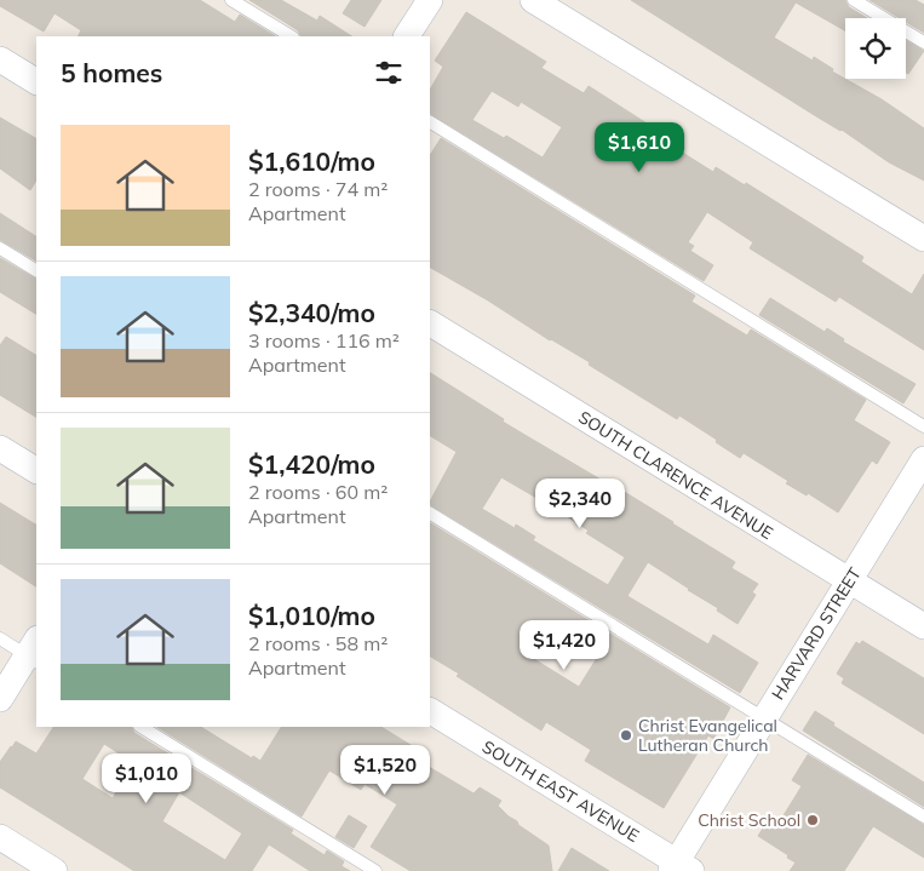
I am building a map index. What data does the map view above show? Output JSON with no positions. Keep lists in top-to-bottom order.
{
  "streets": {
    "street": ["SOUTH CLARENCE AVENUE", "HARVARD STREET", "SOUTH EAST AVENUE"]
  },
  "crossings": [
    ["SOUTH CLARENCE AVENUE", "HARVARD STREET"],
    ["HARVARD STREET", "SOUTH EAST AVENUE"]
  ],
  "places": ["Christ Evangelical Lutheran Church", "Christ School"],
  "page": {
    "heading": "5 homes",
    "list": [
      {
        "name": "$1,610/mo",
        "note": "2 rooms · 74 m² · Apartment"
      },
      {
        "name": "$2,340/mo",
        "note": "3 rooms · 116 m² · Apartment"
      },
      {
        "name": "$1,420/mo",
        "note": "2 rooms · 60 m² · Apartment"
      },
      {
        "name": "$1,010/mo",
        "note": "2 rooms · 58 m² · Apartment"
      }
    ],
    "price": [
      "$1,610",
      "$2,340",
      "$1,420",
      "$1,520",
      "$1,010"
    ]
  }
}
